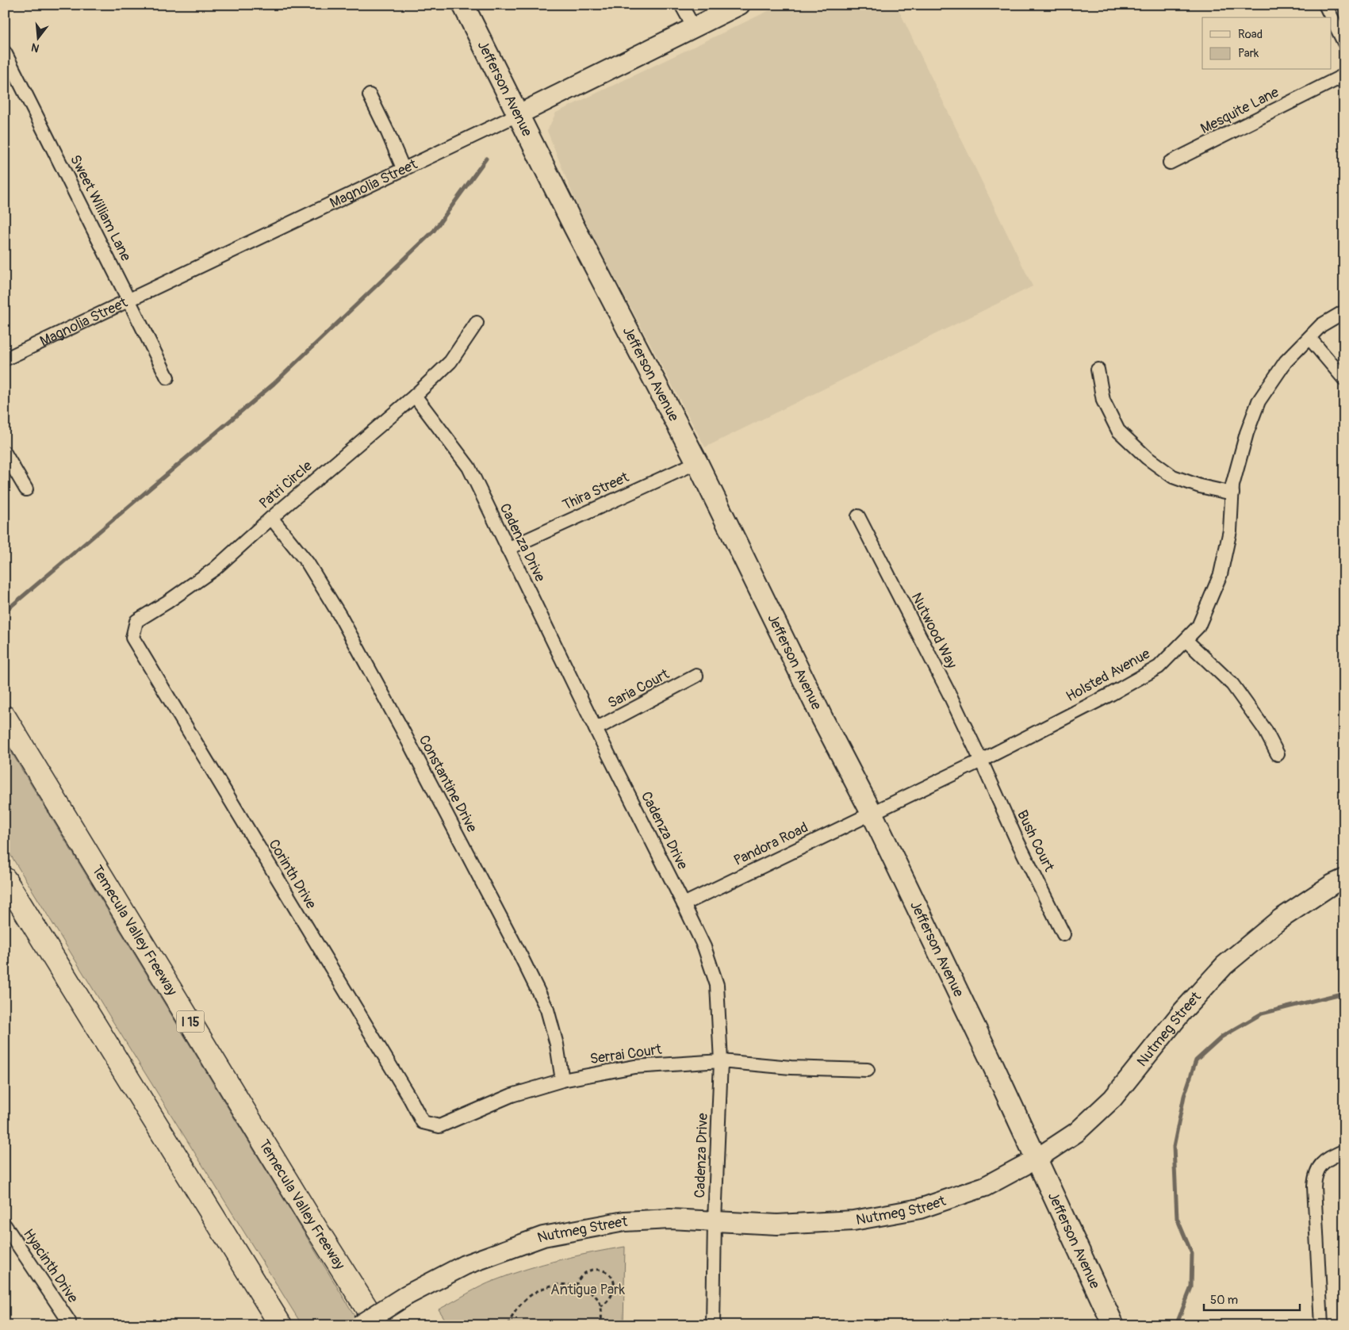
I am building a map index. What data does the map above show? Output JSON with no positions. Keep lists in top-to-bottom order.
{
  "streets": {
    "highway": ["Temecula Valley Freeway", "I 15"],
    "main road": ["Jefferson Avenue", "Magnolia Street", "Nutmeg Street"],
    "street": [
      "Mesquite Lane",
      "Sweet William Lane",
      "Patri Circle",
      "Thira Street",
      "Cadenza Drive",
      "Nutwood Way",
      "Holsted Avenue",
      "Saria Court",
      "Constantine Drive",
      "Bush Court",
      "Pandora Road",
      "Corinth Drive",
      "Serrai Court",
      "Hyacinth Drive"
    ]
  },
  "crossings": [
    ["Jefferson Avenue", "Magnolia Street"],
    ["Jefferson Avenue", "Thira Street"],
    ["Jefferson Avenue", "Holsted Avenue"],
    ["Jefferson Avenue", "Pandora Road"],
    ["Jefferson Avenue", "Nutmeg Street"],
    ["Magnolia Street", "Sweet William Lane"],
    ["Patri Circle", "Cadenza Drive"],
    ["Patri Circle", "Constantine Drive"],
    ["Patri Circle", "Corinth Drive"],
    ["Thira Street", "Cadenza Drive"],
    ["Cadenza Drive", "Saria Court"],
    ["Cadenza Drive", "Pandora Road"],
    ["Cadenza Drive", "Nutmeg Street"],
    ["Cadenza Drive", "Serrai Court"],
    ["Nutwood Way", "Holsted Avenue"],
    ["Nutwood Way", "Bush Court"],
    ["Holsted Avenue", "Bush Court"],
    ["Holsted Avenue", "Pandora Road"],
    ["Constantine Drive", "Serrai Court"],
    ["Corinth Drive", "Serrai Court"]
  ],
  "parks": ["Antigua Park"],
  "legend": ["Road", "Park"],
  "scale_bar": "50 m",
  "north": "bottom"
}
